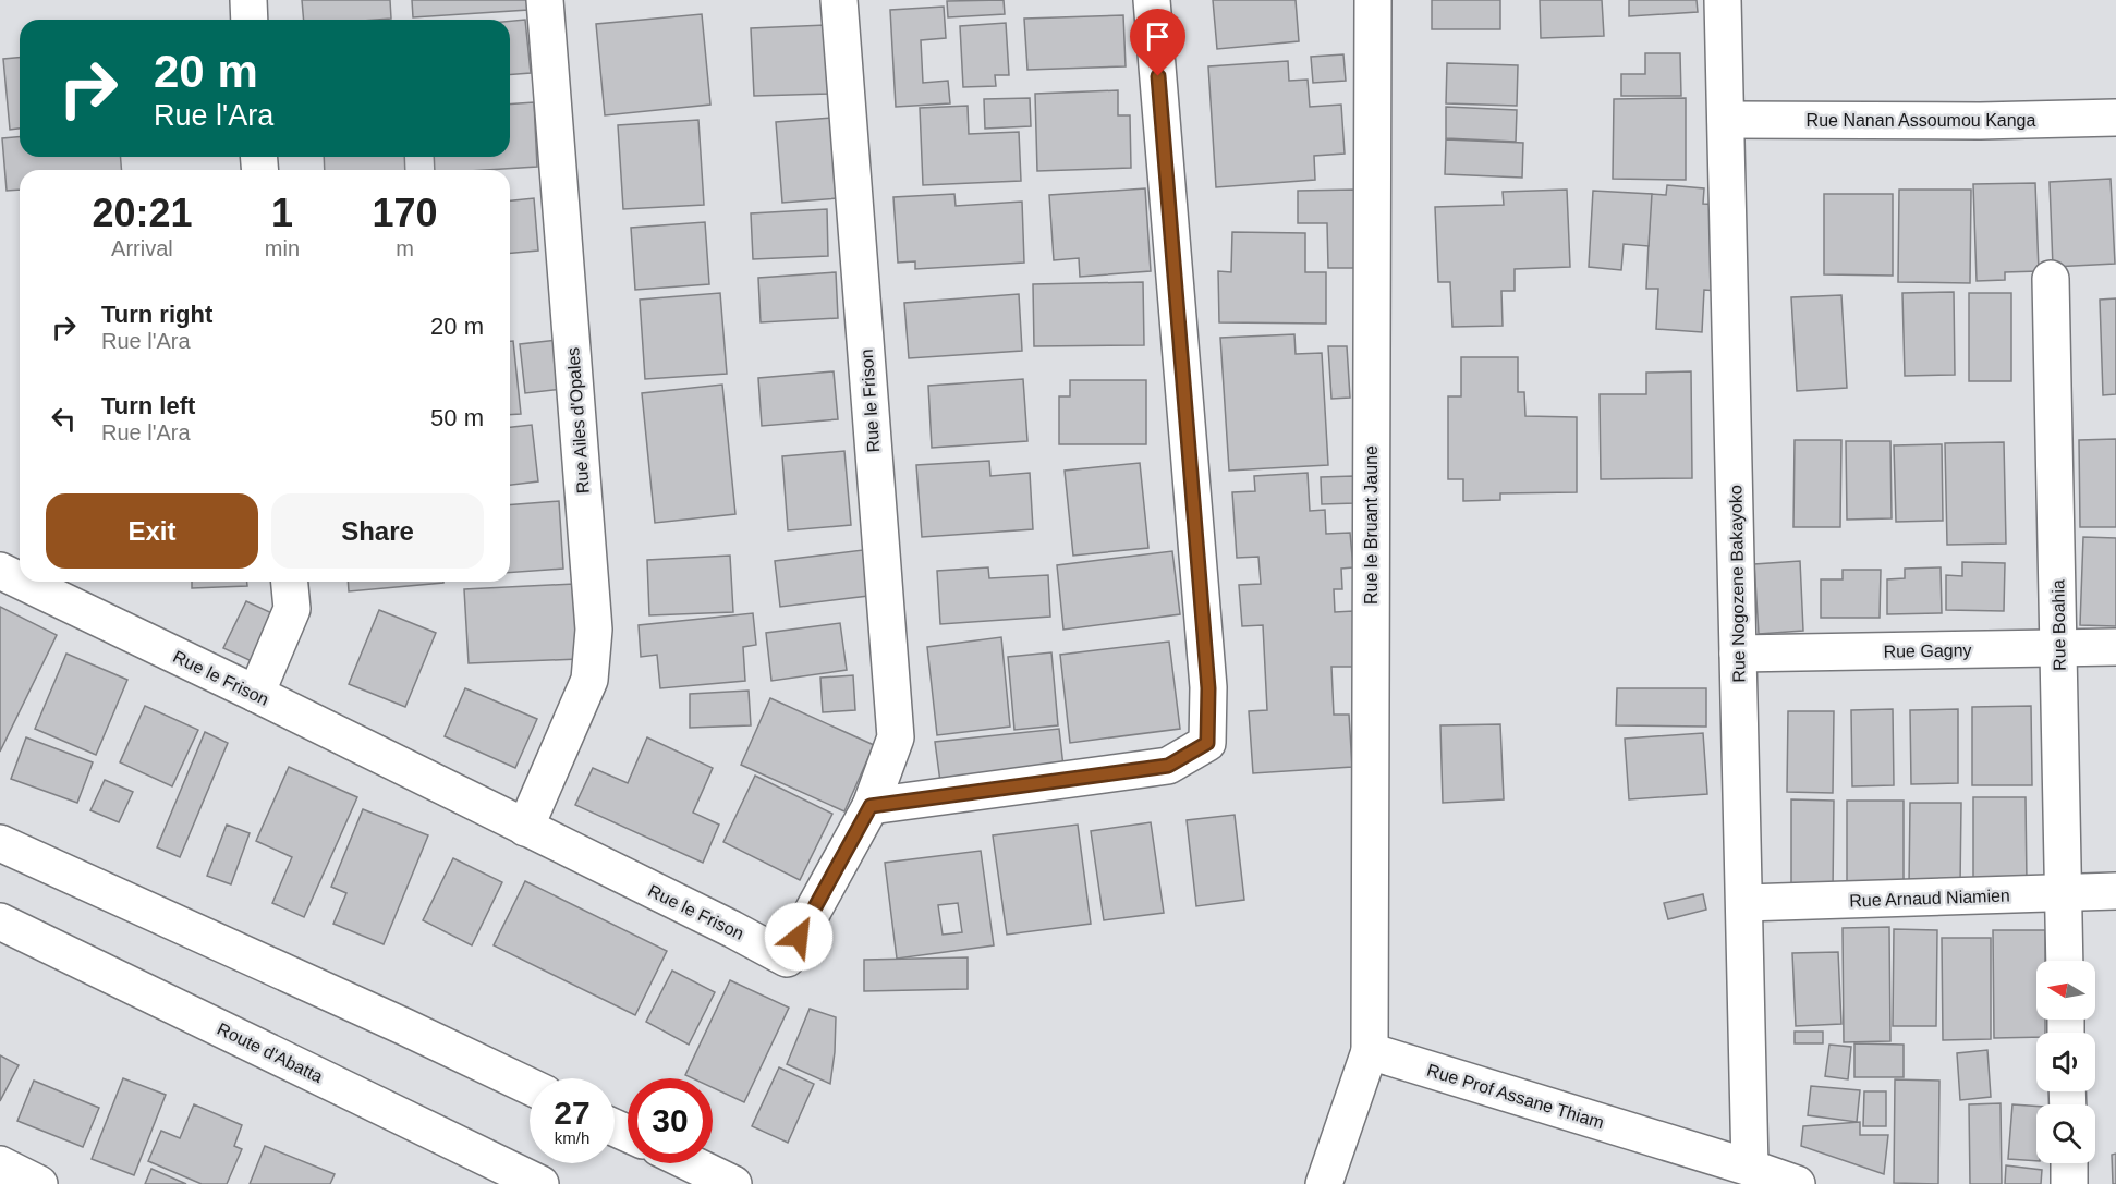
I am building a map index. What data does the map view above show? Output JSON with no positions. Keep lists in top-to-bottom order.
{
  "streets": {
    "street": [
      "Rue Nanan Assoumou Kanga",
      "Rue le Frison",
      "Rue Ailes d'Opales",
      "Rue le Bruant Jaune",
      "Rue Nogozene Bakayoko",
      "Rue Boahia",
      "Rue Gagny",
      "Rue Arnaud Niamien",
      "Route d'Abatta",
      "Rue Prof Assane Thiam"
    ]
  },
  "crossings": [
    ["Rue Nanan Assoumou Kanga", "Rue Nogozene Bakayoko"],
    ["Rue le Frison", "Rue Ailes d'Opales"],
    ["Rue le Bruant Jaune", "Rue Prof Assane Thiam"],
    ["Rue Nogozene Bakayoko", "Rue Gagny"],
    ["Rue Nogozene Bakayoko", "Rue Arnaud Niamien"],
    ["Rue Nogozene Bakayoko", "Rue Prof Assane Thiam"],
    ["Rue Boahia", "Rue Gagny"],
    ["Rue Boahia", "Rue Arnaud Niamien"]
  ],
  "north": "left",
  "page": {
    "turn": ["20 m", "Rue l'Ara"],
    "eta": [
      "20:21",
      "Arrival",
      "1",
      "min",
      "170",
      "m"
    ],
    "list": [
      {
        "name": "Turn right",
        "note": "Rue l'Ara",
        "value": "20 m"
      },
      {
        "name": "Turn left",
        "note": "Rue l'Ara",
        "value": "50 m"
      }
    ],
    "buttons": ["Exit", "Share"],
    "speed": "27 km/h",
    "limit": "30"
  }
}
